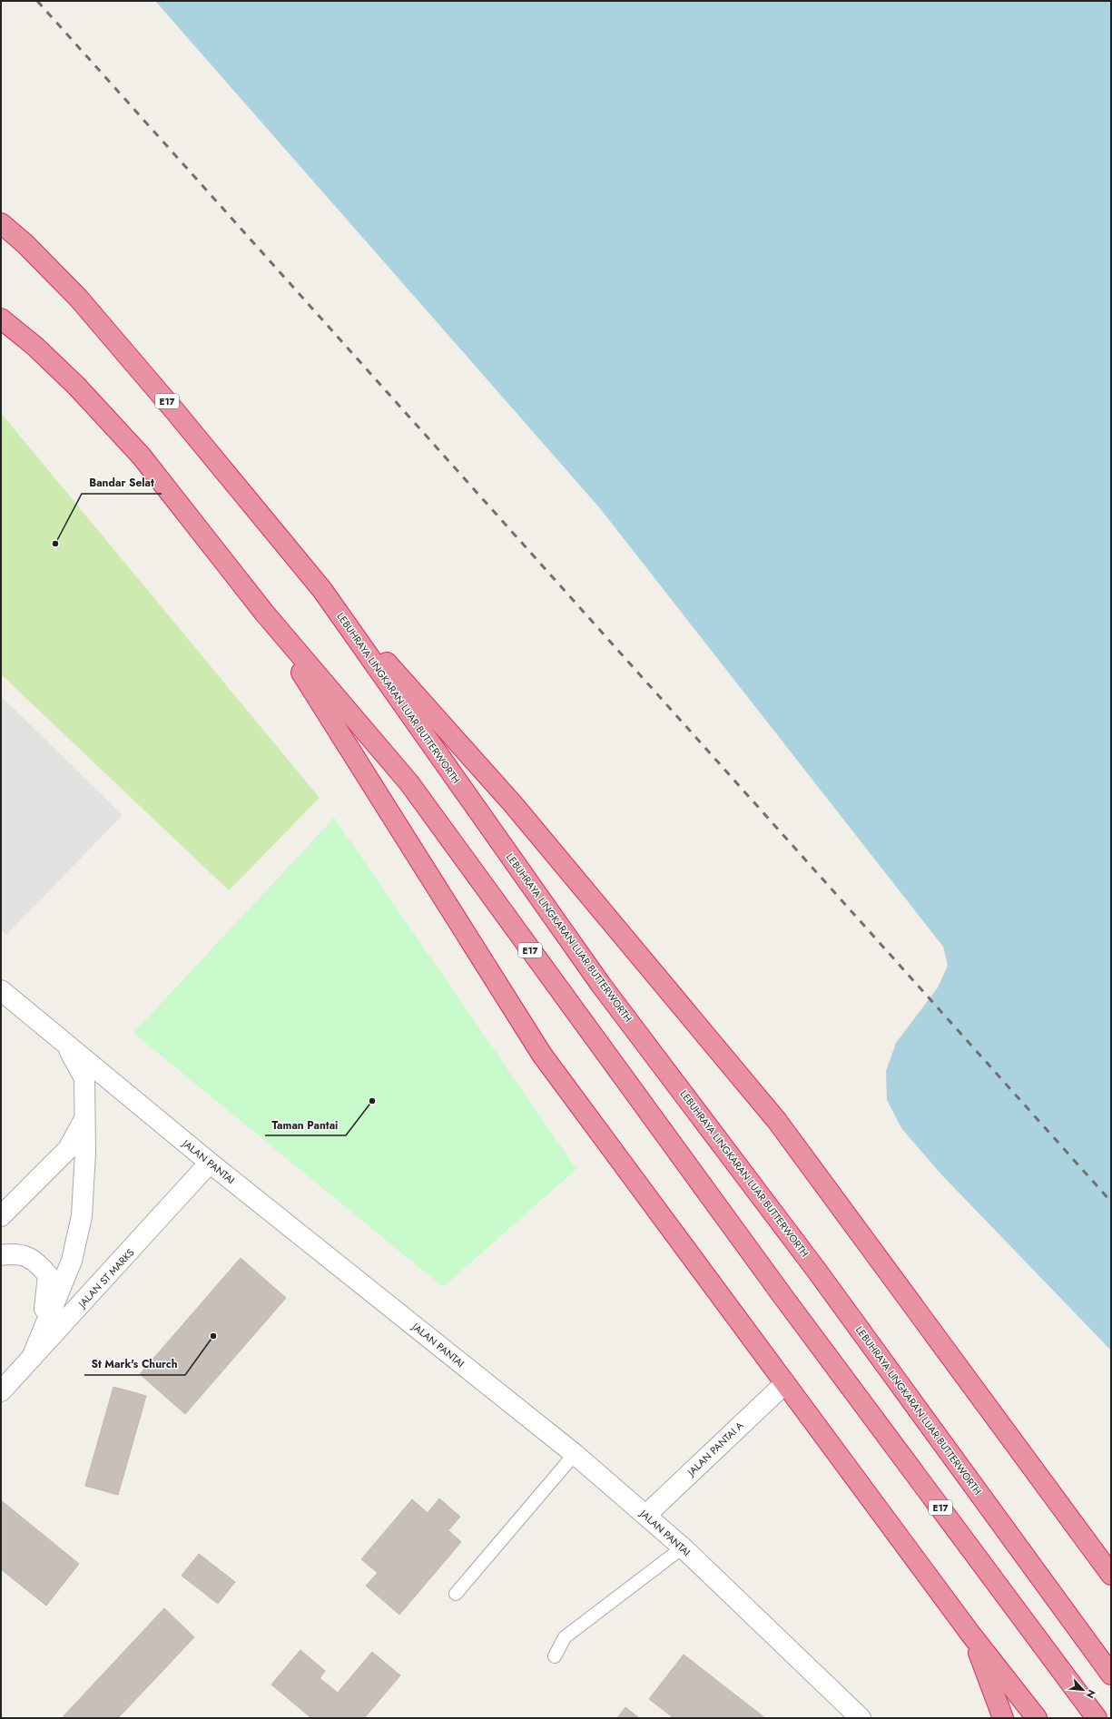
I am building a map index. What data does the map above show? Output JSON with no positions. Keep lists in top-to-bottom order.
{
  "streets": {
    "highway": ["E17", "LEBUHRAYA LINGKARAN LUAR BUTTERWORTH"],
    "street": ["JALAN PANTAI", "JALAN ST MARKS", "JALAN PANTAI A"]
  },
  "crossings": [
    ["JALAN PANTAI", "JALAN ST MARKS"],
    ["JALAN PANTAI", "JALAN PANTAI A"]
  ],
  "places": ["Bandar Selat", "Taman Pantai", "St Mark's Church"],
  "north": "bottom right"
}
